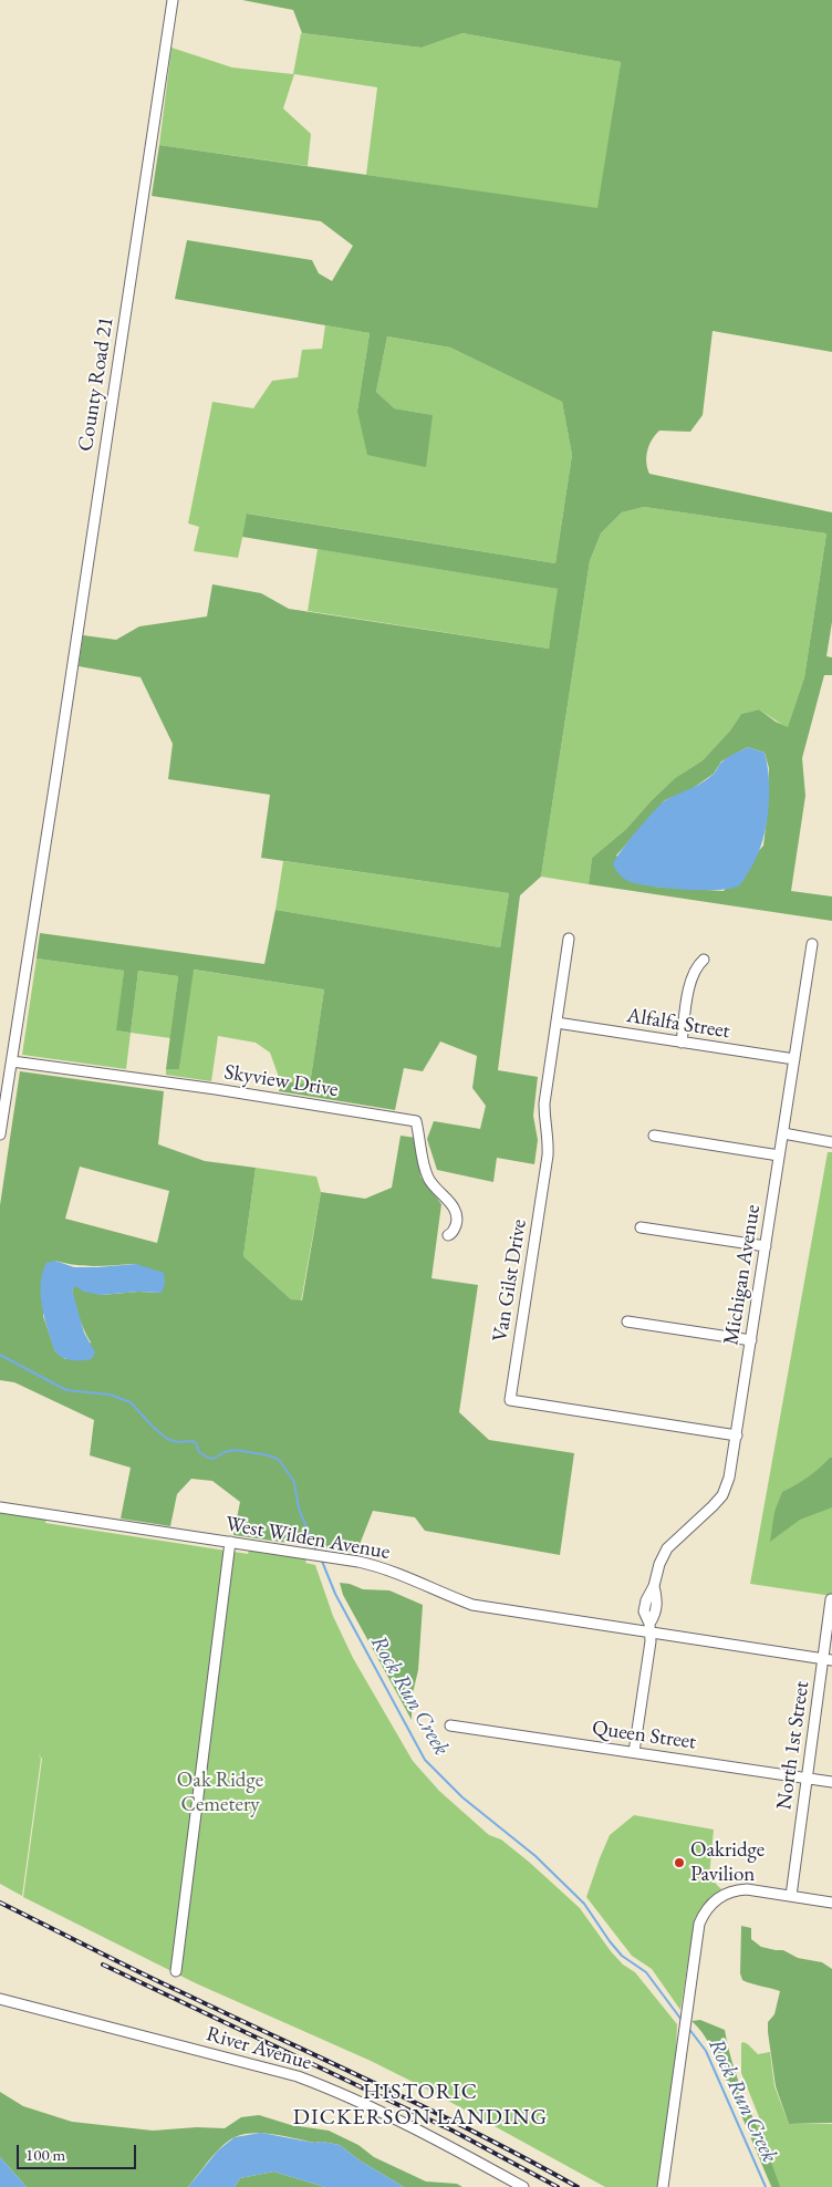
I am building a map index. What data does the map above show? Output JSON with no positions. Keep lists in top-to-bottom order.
{
  "streets": {
    "street": [
      "County Road 21",
      "Alfalfa Street",
      "Skyview Drive",
      "Michigan Avenue",
      "Van Gilst Drive",
      "West Wilden Avenue",
      "Queen Street",
      "North 1st Street",
      "River Avenue"
    ]
  },
  "crossings": [
    ["County Road 21", "Skyview Drive"],
    ["Alfalfa Street", "Michigan Avenue"],
    ["Alfalfa Street", "Van Gilst Drive"],
    ["Michigan Avenue", "Van Gilst Drive"],
    ["Michigan Avenue", "West Wilden Avenue"],
    ["Michigan Avenue", "Queen Street"],
    ["West Wilden Avenue", "North 1st Street"],
    ["Queen Street", "North 1st Street"]
  ],
  "districts": ["HISTORIC DICKERSON LANDING"],
  "water": ["Rock Run Creek"],
  "parks": ["Oak Ridge Cemetery"],
  "places": ["Oakridge Pavilion"],
  "scale_bar": "100 m"
}
